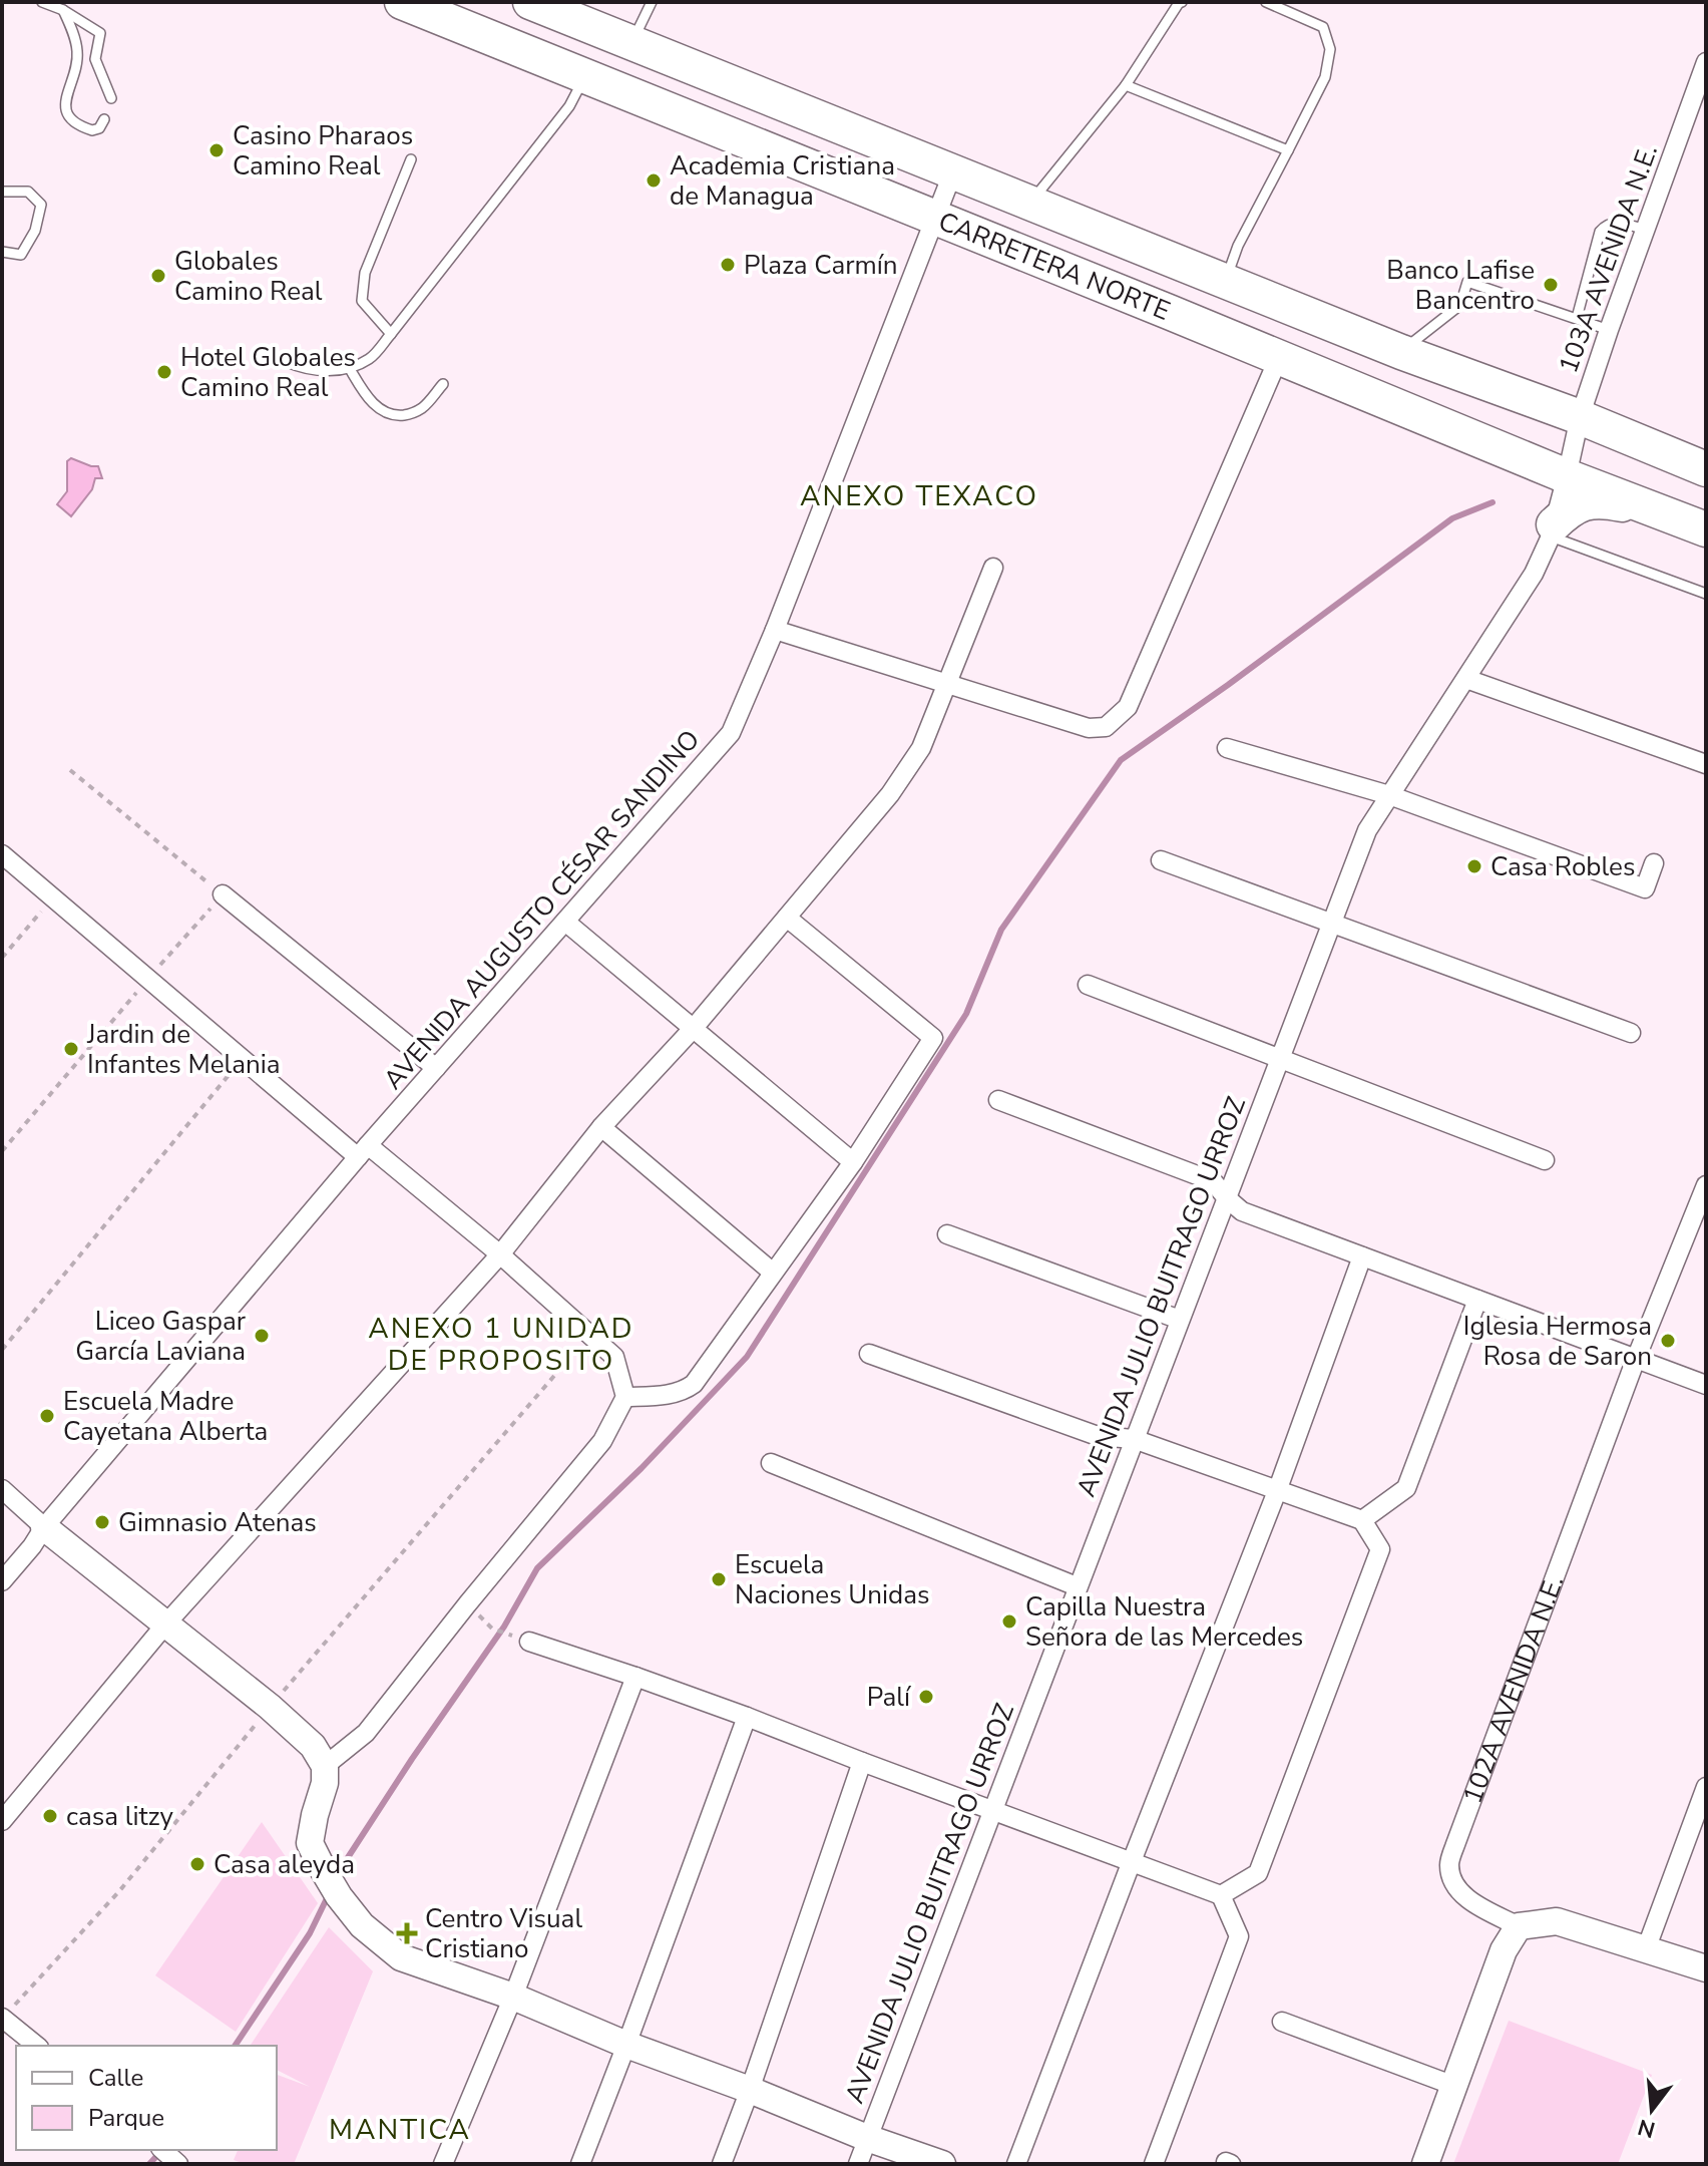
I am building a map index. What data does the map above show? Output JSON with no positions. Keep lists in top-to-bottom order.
{
  "streets": {
    "highway": ["CARRETERA NORTE"],
    "street": [
      "103A AVENIDA N.E.",
      "AVENIDA AUGUSTO CÉSAR SANDINO",
      "AVENIDA JULIO BUITRAGO URROZ",
      "102A AVENIDA N.E."
    ]
  },
  "crossings": [
    ["103A AVENIDA N.E.", "CARRETERA NORTE"],
    ["103A AVENIDA N.E.", "AVENIDA JULIO BUITRAGO URROZ"],
    ["CARRETERA NORTE", "AVENIDA AUGUSTO CÉSAR SANDINO"],
    ["CARRETERA NORTE", "AVENIDA JULIO BUITRAGO URROZ"]
  ],
  "districts": ["ANEXO TEXACO", "ANEXO 1 UNIDAD DE PROPOSITO", "MANTICA"],
  "places": {
    "other": [
      "Casino Pharaos Camino Real",
      "Academia Cristiana de Managua",
      "Plaza Carmín",
      "Globales Camino Real",
      "Banco Lafise Bancentro",
      "Hotel Globales Camino Real",
      "Casa Robles",
      "Jardin de Infantes Melania",
      "Liceo Gaspar García Laviana",
      "Iglesia Hermosa Rosa de Saron",
      "Escuela Madre Cayetana Alberta",
      "Gimnasio Atenas",
      "Escuela Naciones Unidas",
      "Capilla Nuestra Señora de las Mercedes",
      "Palí",
      "casa litzy",
      "Casa aleyda"
    ],
    "health": ["Centro Visual Cristiano"]
  },
  "legend": ["Calle", "Parque"],
  "north": "bottom"
}
